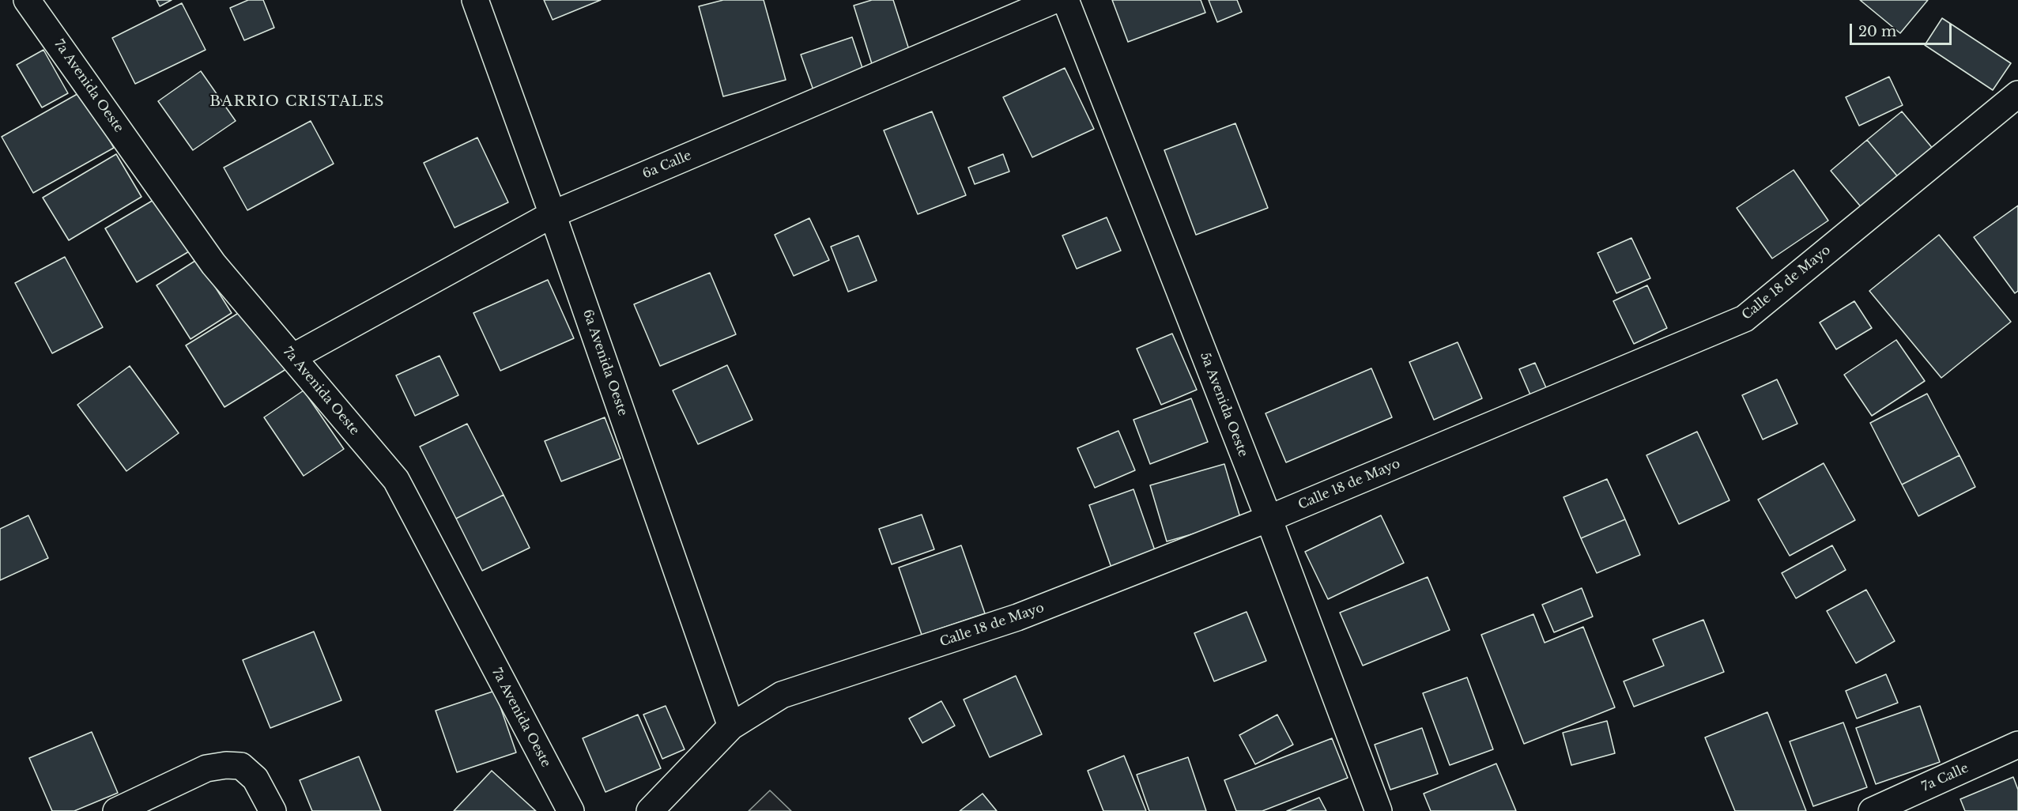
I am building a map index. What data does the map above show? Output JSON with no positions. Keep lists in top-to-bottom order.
{
  "streets": {
    "street": [
      "7a Avenida Oeste",
      "6a Calle",
      "Calle 18 de Mayo",
      "6a Avenida Oeste",
      "5a Avenida Oeste",
      "7a Calle"
    ]
  },
  "crossings": [
    ["7a Avenida Oeste", "6a Calle"],
    ["6a Calle", "6a Avenida Oeste"],
    ["Calle 18 de Mayo", "6a Avenida Oeste"],
    ["Calle 18 de Mayo", "5a Avenida Oeste"]
  ],
  "districts": ["BARRIO CRISTALES"],
  "scale_bar": "20 m"
}
